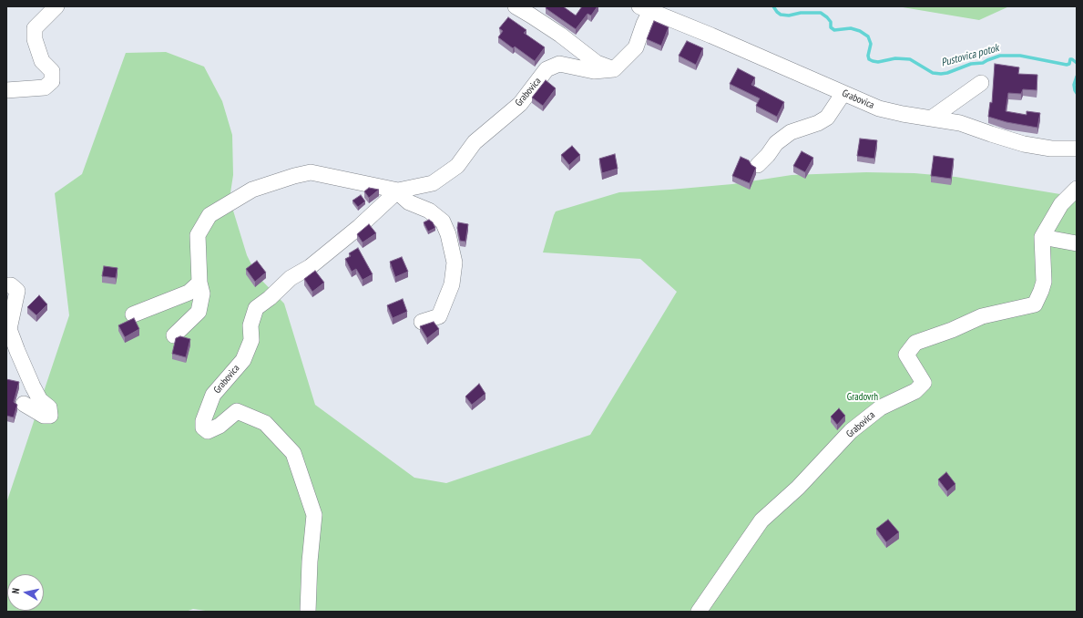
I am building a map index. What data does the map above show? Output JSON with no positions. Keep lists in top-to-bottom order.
{
  "streets": {
    "street": ["Grabovica"]
  },
  "water": ["Pustovica potok"],
  "parks": ["Gradovrh"],
  "north": "left"
}
